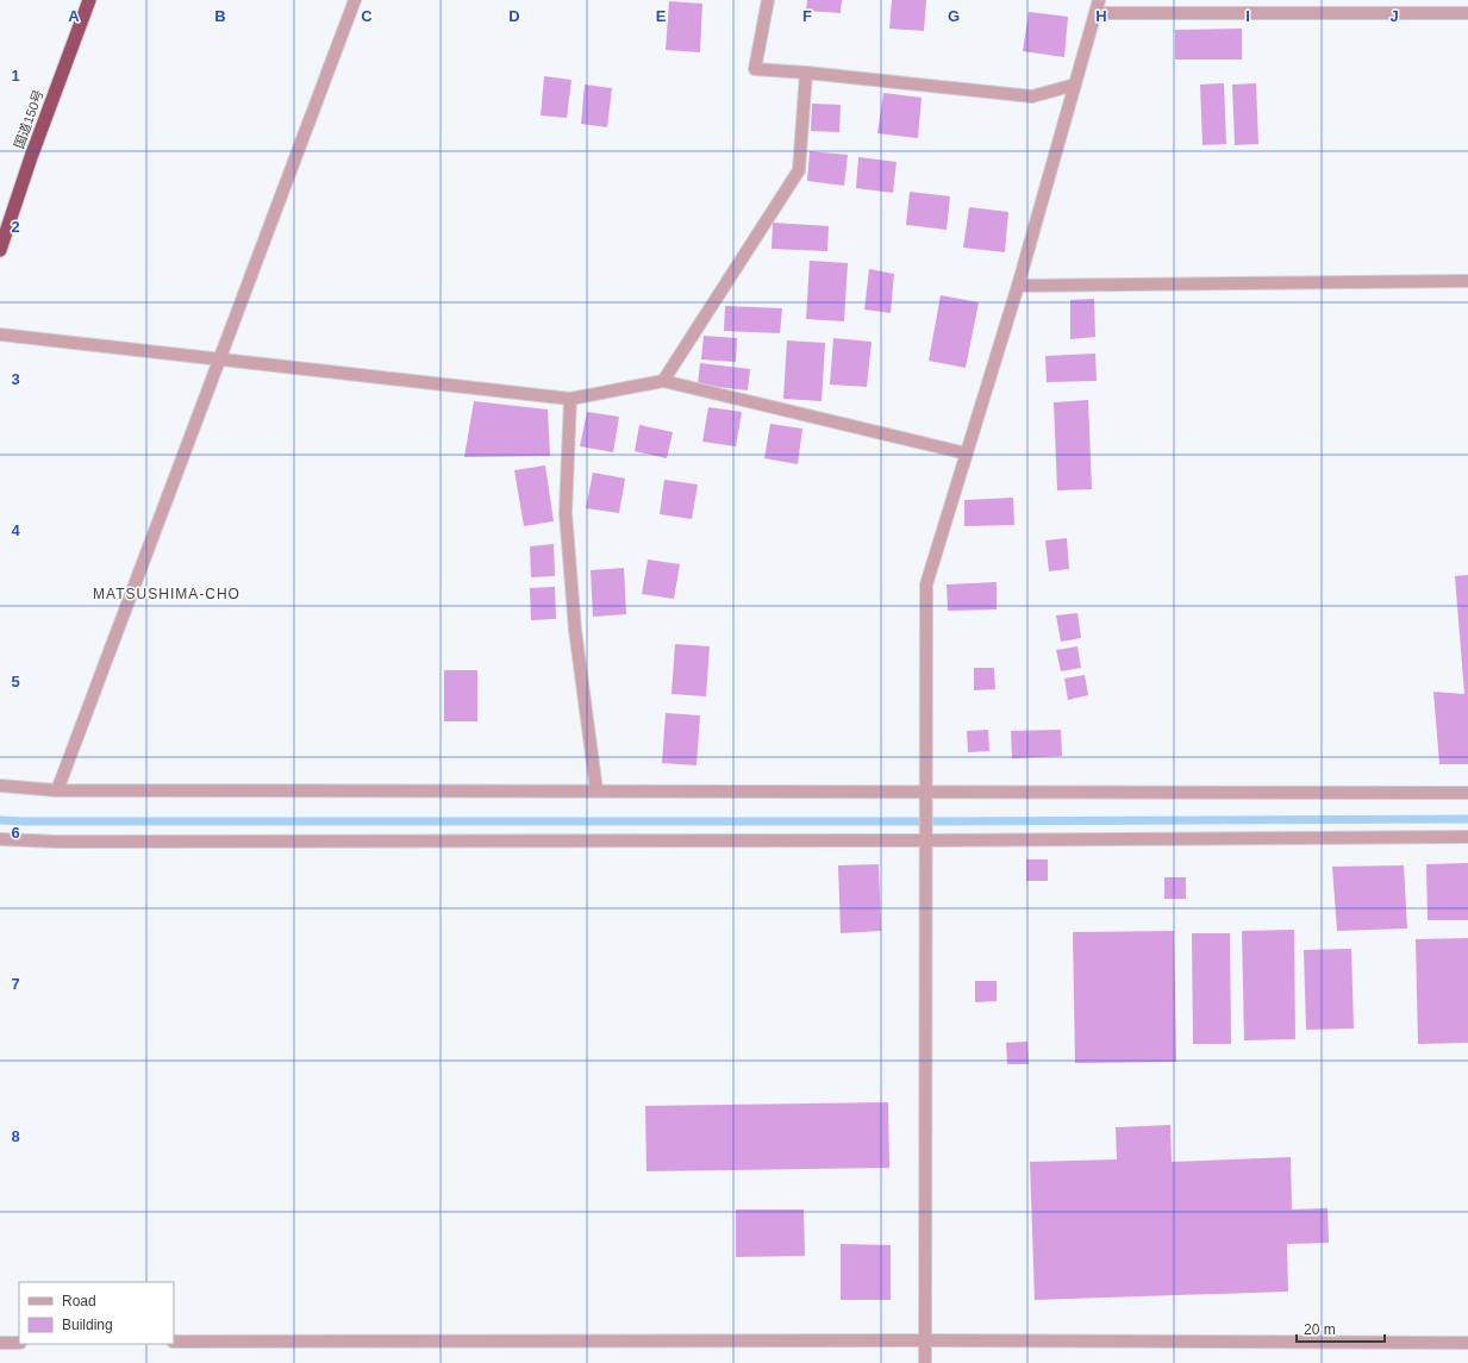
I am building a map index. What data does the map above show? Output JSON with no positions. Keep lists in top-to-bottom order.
{
  "streets": {
    "highway": ["国道150号"]
  },
  "districts": ["MATSUSHIMA-CHO"],
  "legend": ["Road", "Building"],
  "scale_bar": "20 m",
  "grid": {
    "columns": [
      "A",
      "B",
      "C",
      "D",
      "E",
      "F",
      "G",
      "H",
      "I",
      "J"
    ],
    "rows": [
      "1",
      "2",
      "3",
      "4",
      "5",
      "6",
      "7",
      "8"
    ]
  }
}
